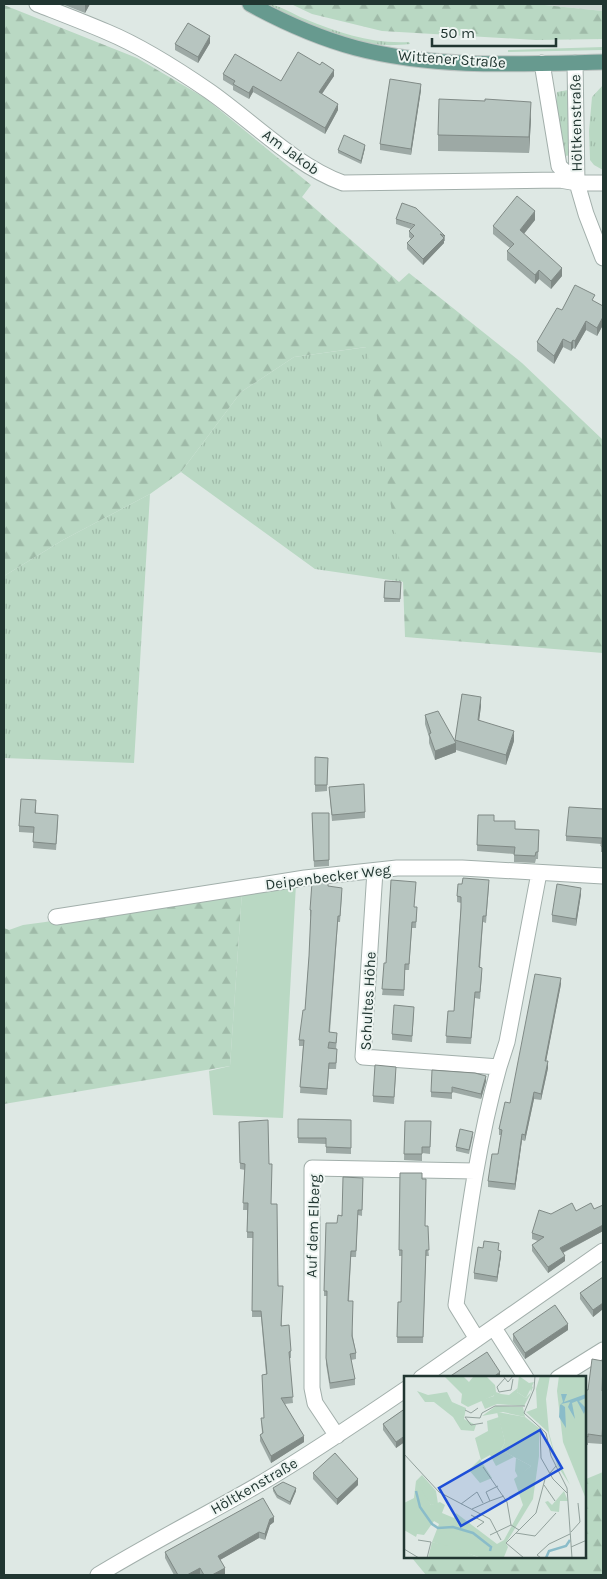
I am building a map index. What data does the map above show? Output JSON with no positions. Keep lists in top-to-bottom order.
{
  "streets": {
    "main road": ["Wittener Straße"],
    "street": [
      "Höltkenstraße",
      "Am Jakob",
      "Deipenbecker Weg",
      "Schultes Höhe",
      "Auf dem Elberg"
    ]
  },
  "crossings": [
    ["Wittener Straße", "Höltkenstraße"],
    ["Höltkenstraße", "Am Jakob"],
    ["Höltkenstraße", "Auf dem Elberg"],
    ["Deipenbecker Weg", "Schultes Höhe"]
  ],
  "scale_bar": "50 m"
}
